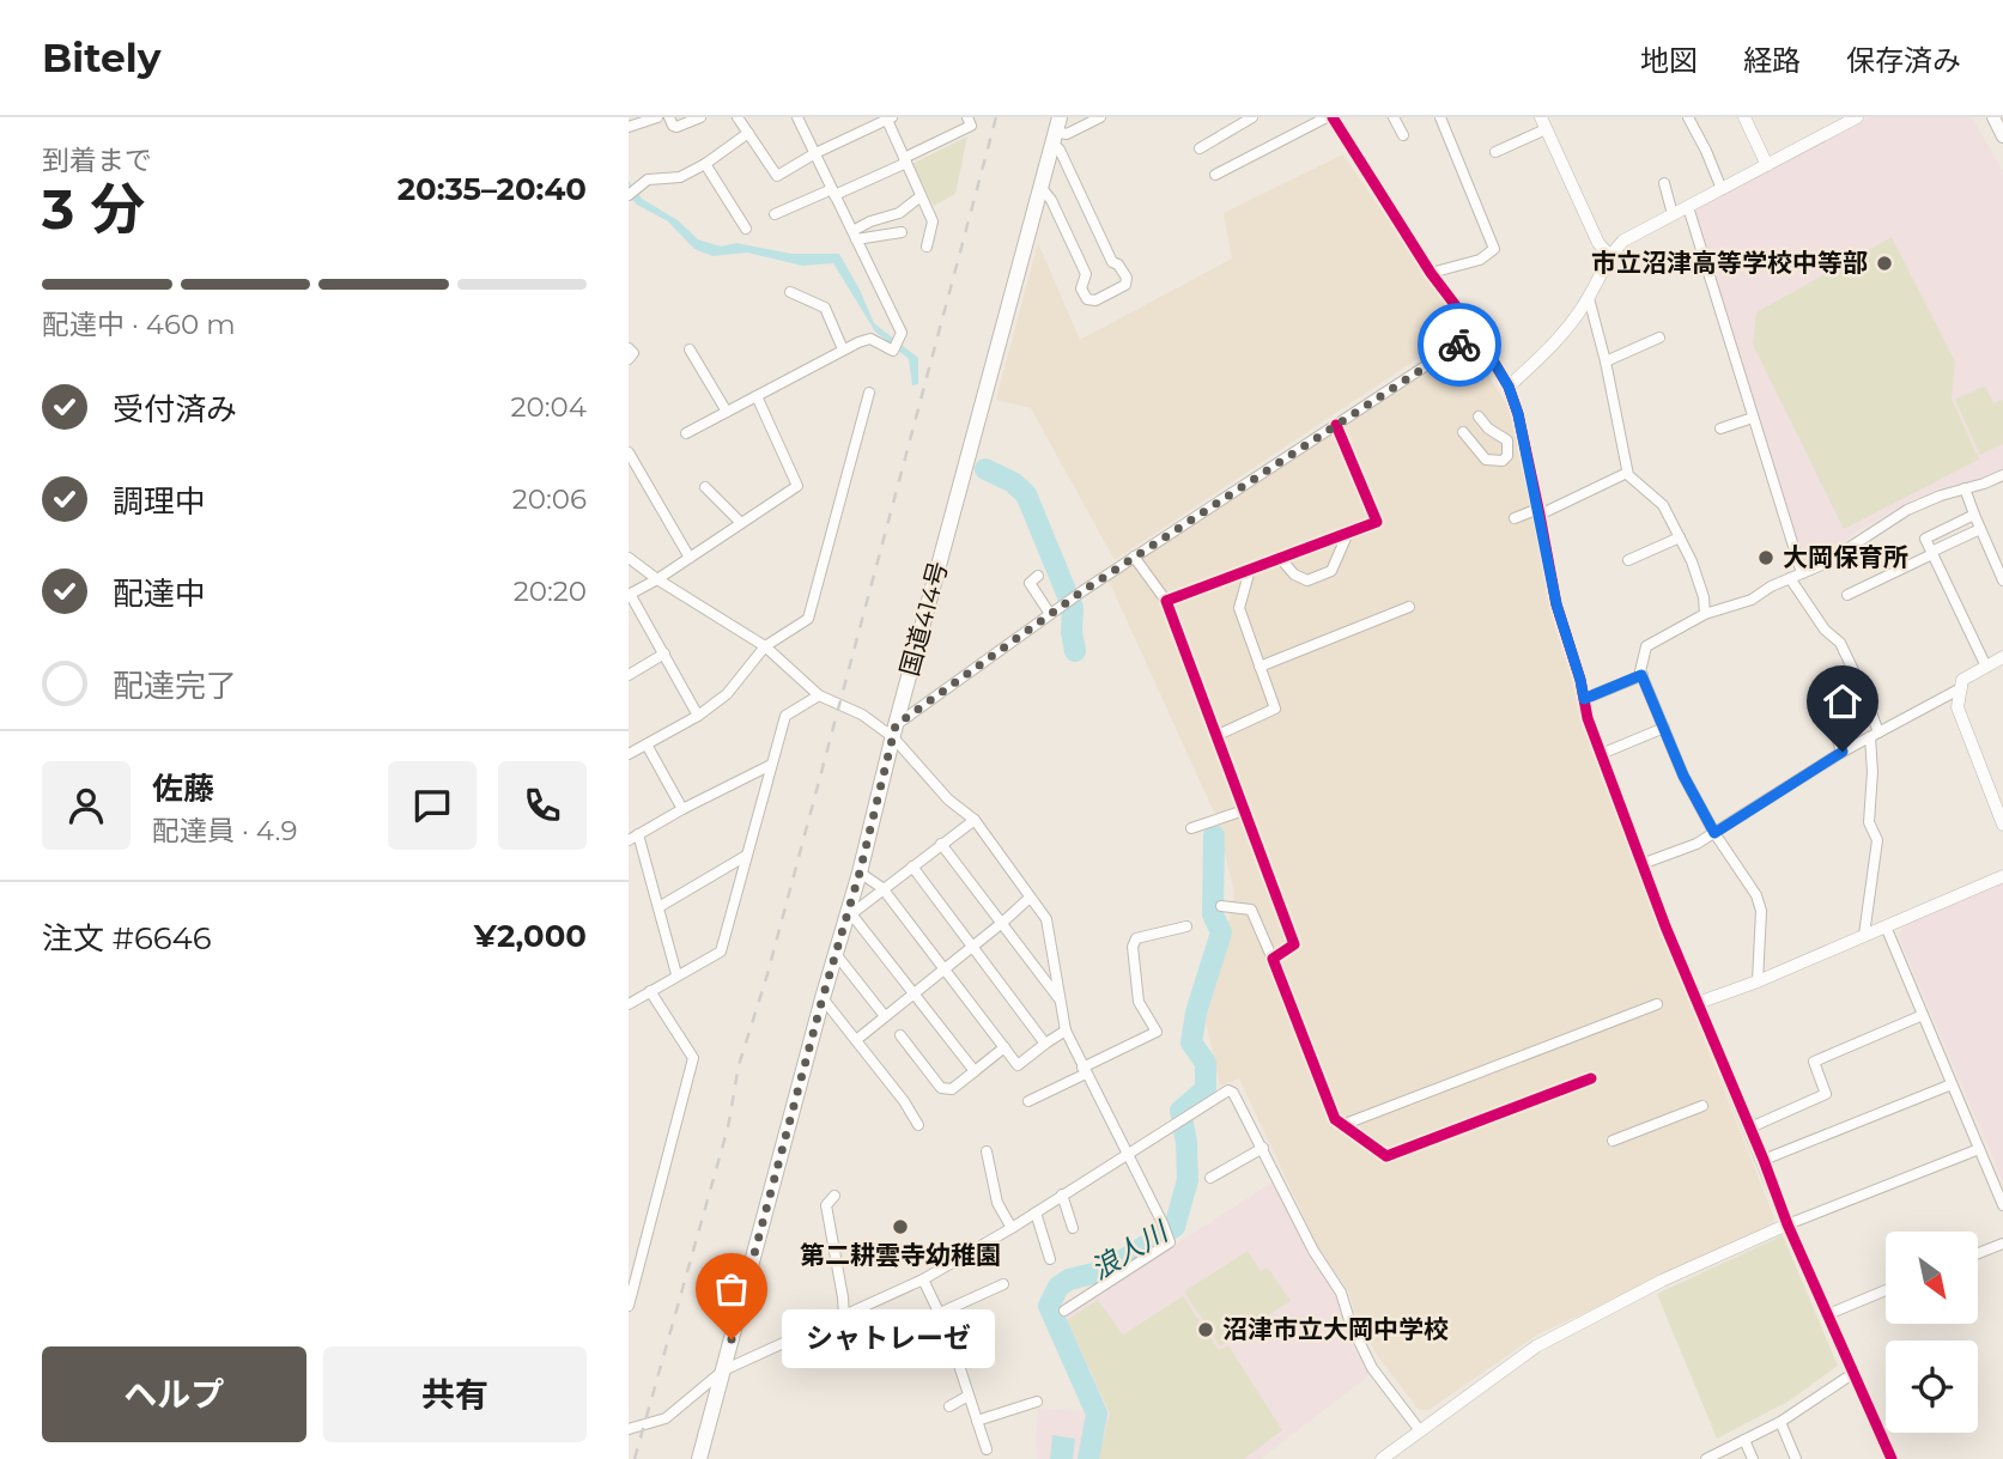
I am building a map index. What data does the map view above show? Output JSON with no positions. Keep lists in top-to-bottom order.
{
  "streets": {
    "highway": ["国道414号"]
  },
  "water": ["浪人川"],
  "places": [
    "市立沼津高等学校中等部",
    "大岡保育所",
    "第二耕雲寺幼稚園",
    "沼津市立大岡中学校",
    "シャトレーゼ"
  ],
  "north": "bottom right",
  "page": {
    "header": "Bitely",
    "nav": ["地図", "経路", "保存済み"],
    "heading": ["3 分", "到着まで", "20:35–20:40"],
    "panel": [
      "佐藤",
      "配達員 · 4.9",
      "注文 #6646",
      "¥2,000"
    ],
    "bar": "配達中 · 460 m",
    "list": [
      ["受付済み", "20:04"],
      ["調理中", "20:06"],
      ["配達中", "20:20"],
      "配達完了"
    ],
    "bubble": "シャトレーゼ",
    "buttons": ["ヘルプ", "共有"]
  }
}
